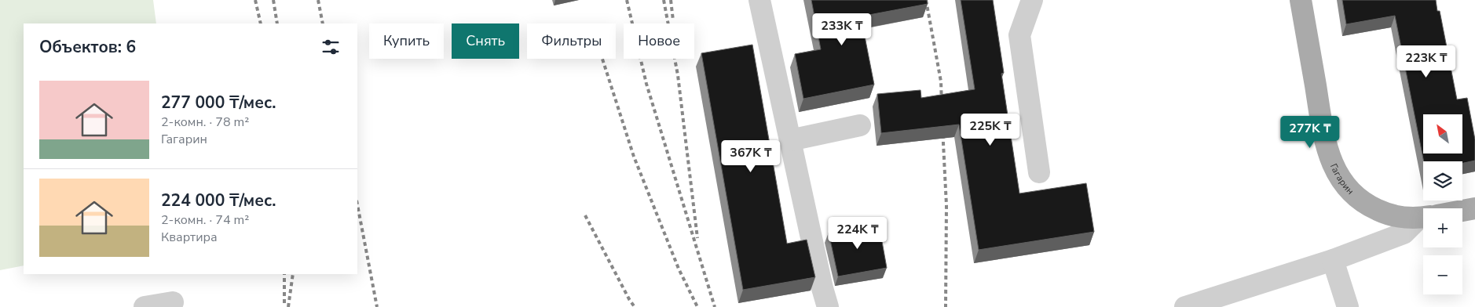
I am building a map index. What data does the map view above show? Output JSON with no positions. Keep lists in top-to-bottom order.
{
  "streets": {
    "main road": ["Гагарин"]
  },
  "north": "top left",
  "page": {
    "price": [
      "233K ₸",
      "223K ₸",
      "225K ₸",
      "277K ₸",
      "367K ₸",
      "224K ₸"
    ],
    "chip": [
      "Купить",
      "Снять",
      "Фильтры",
      "Новое"
    ],
    "heading": "Объектов: 6",
    "list": [
      {
        "name": "277 000 ₸/мес.",
        "note": "2-комн. · 78 m² · Гагарин"
      },
      {
        "name": "224 000 ₸/мес.",
        "note": "2-комн. · 74 m² · Квартира"
      }
    ],
    "map_buttons": ["+", "−"]
  }
}
